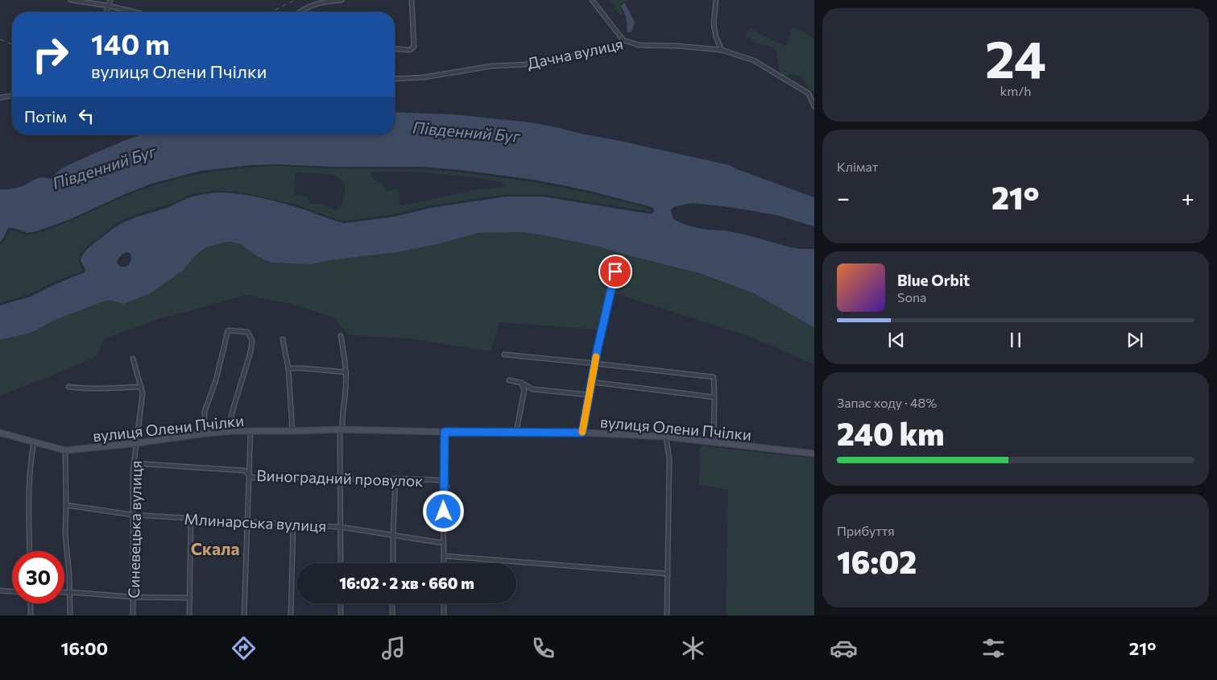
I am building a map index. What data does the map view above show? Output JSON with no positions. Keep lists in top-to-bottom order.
{
  "streets": {
    "street": [
      "Дачна вулиця",
      "вулиця Олени Пчілки",
      "Виноградний провулок",
      "Млинарська вулиця",
      "Синевецька вулиця"
    ]
  },
  "crossings": [
    ["вулиця Олени Пчілки", "Синевецька вулиця"],
    ["Виноградний провулок", "Синевецька вулиця"],
    ["Млинарська вулиця", "Синевецька вулиця"]
  ],
  "districts": ["Скала"],
  "water": ["Південний Буг"],
  "page": {
    "tile": [
      ["24", "km/h"],
      "Клімат",
      ["Запас ходу · 48%", "240 km"],
      ["Прибуття", "16:02"]
    ],
    "turn": ["140 m", "вулиця Олени Пчілки"],
    "then": "Потім",
    "heat": ["−", "21°", "+"],
    "song": ["Blue Orbit", "Sona"],
    "limit": "30",
    "trip": "16:02 · 2 хв · 660 m",
    "tabs": ["16:00", "21°"]
  }
}
